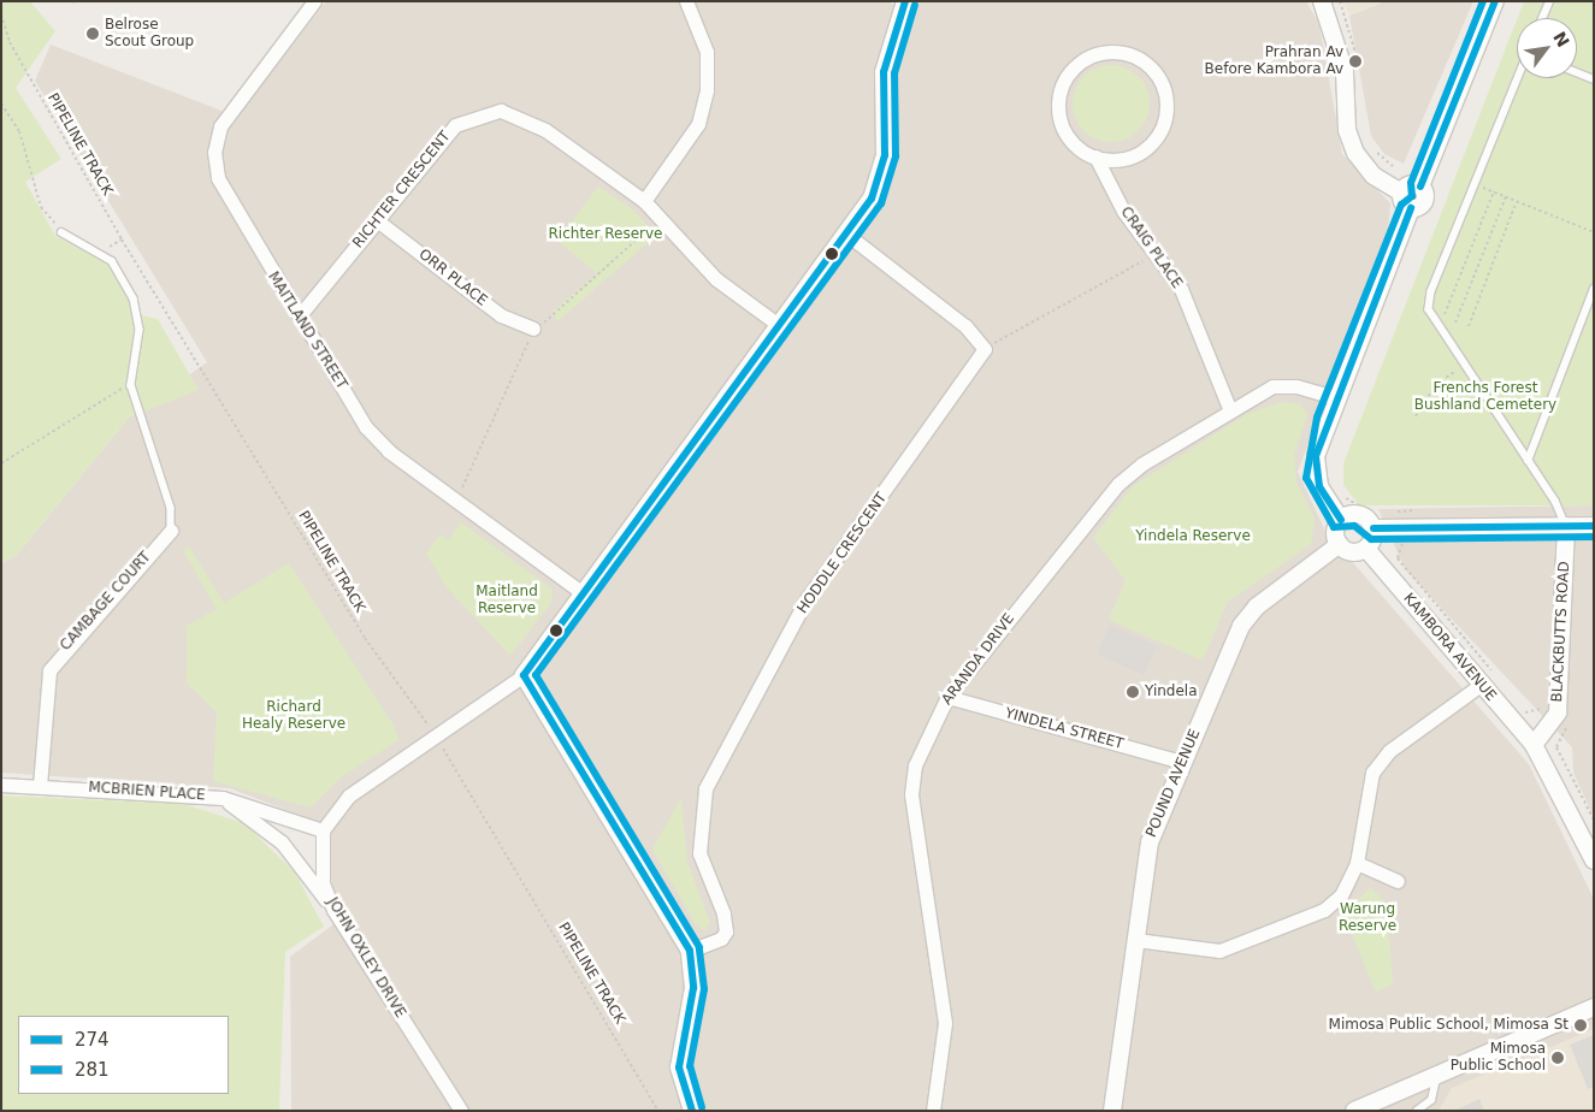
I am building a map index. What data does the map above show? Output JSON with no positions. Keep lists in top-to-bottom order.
{
  "streets": {
    "street": [
      "RICHTER CRESCENT",
      "CRAIG PLACE",
      "ORR PLACE",
      "MAITLAND STREET",
      "HODDLE CRESCENT",
      "CAMBAGE COURT",
      "BLACKBUTTS ROAD",
      "KAMBORA AVENUE",
      "ARANDA DRIVE",
      "YINDELA STREET",
      "POUND AVENUE",
      "MCBRIEN PLACE",
      "JOHN OXLEY DRIVE"
    ],
    "path": ["PIPELINE TRACK"]
  },
  "crossings": [
    ["RICHTER CRESCENT", "ORR PLACE"],
    ["RICHTER CRESCENT", "MAITLAND STREET"],
    ["CRAIG PLACE", "ARANDA DRIVE"],
    ["CAMBAGE COURT", "MCBRIEN PLACE"],
    ["BLACKBUTTS ROAD", "KAMBORA AVENUE"],
    ["KAMBORA AVENUE", "POUND AVENUE"],
    ["ARANDA DRIVE", "YINDELA STREET"],
    ["YINDELA STREET", "POUND AVENUE"],
    ["MCBRIEN PLACE", "JOHN OXLEY DRIVE"]
  ],
  "parks": [
    "Richter Reserve",
    "Frenchs Forest Bushland Cemetery",
    "Yindela Reserve",
    "Maitland Reserve",
    "Richard Healy Reserve",
    "Warung Reserve"
  ],
  "places": [
    "Belrose Scout Group",
    "Prahran Av Before Kambora Av",
    "Yindela",
    "Mimosa Public School, Mimosa St",
    "Mimosa Public School"
  ],
  "lines": ["transit line 274", "transit line 281"],
  "legend": ["274", "281"],
  "north": "top right"
}
